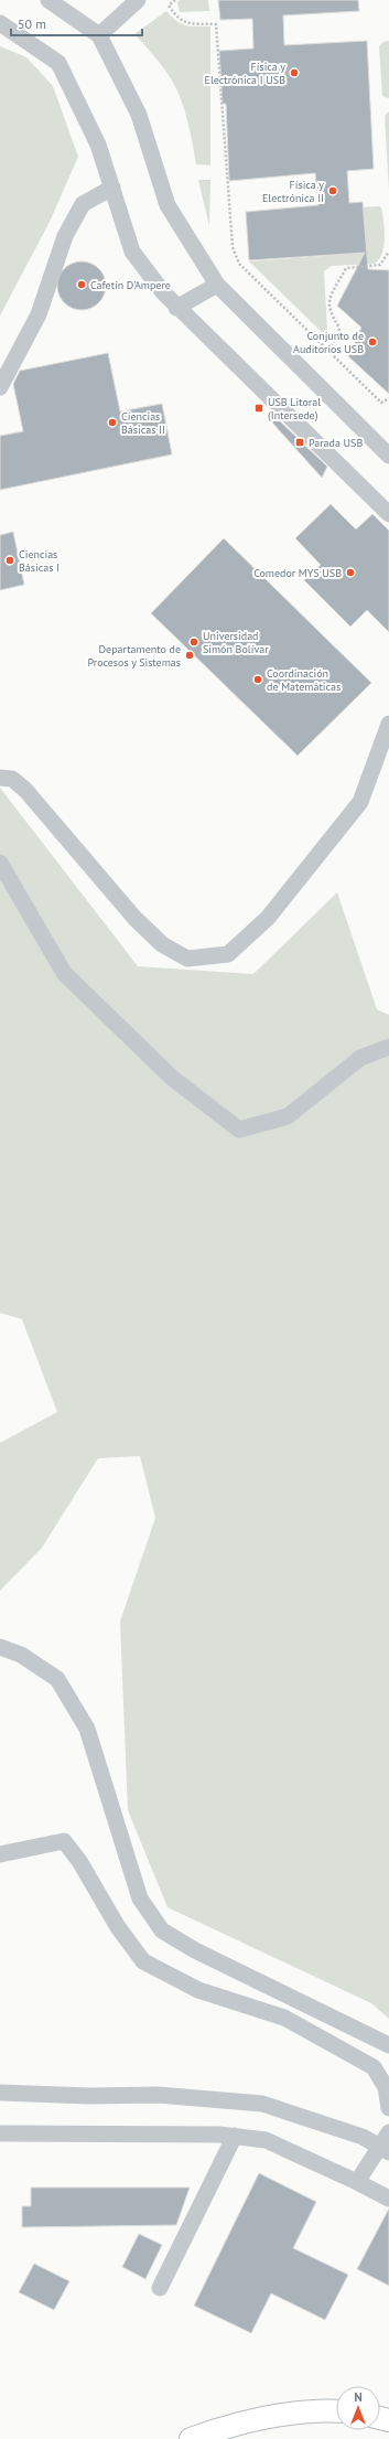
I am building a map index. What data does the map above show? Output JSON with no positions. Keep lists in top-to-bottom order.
{
  "places": {
    "other": [
      "Física y Electrónica I USB",
      "Física y Electrónica II",
      "Cafetín D'Ampere",
      "Conjunto de Auditorios USB",
      "Ciencias Básicas II",
      "Ciencias Básicas I",
      "Comedor MYS USB",
      "Universidad Simón Bolívar",
      "Departamento de Procesos y Sistemas",
      "Coordinación de Matemáticas"
    ],
    "transit": ["USB Litoral (Intersede)", "Parada USB"]
  },
  "scale_bar": "50 m",
  "north": "top"
}
